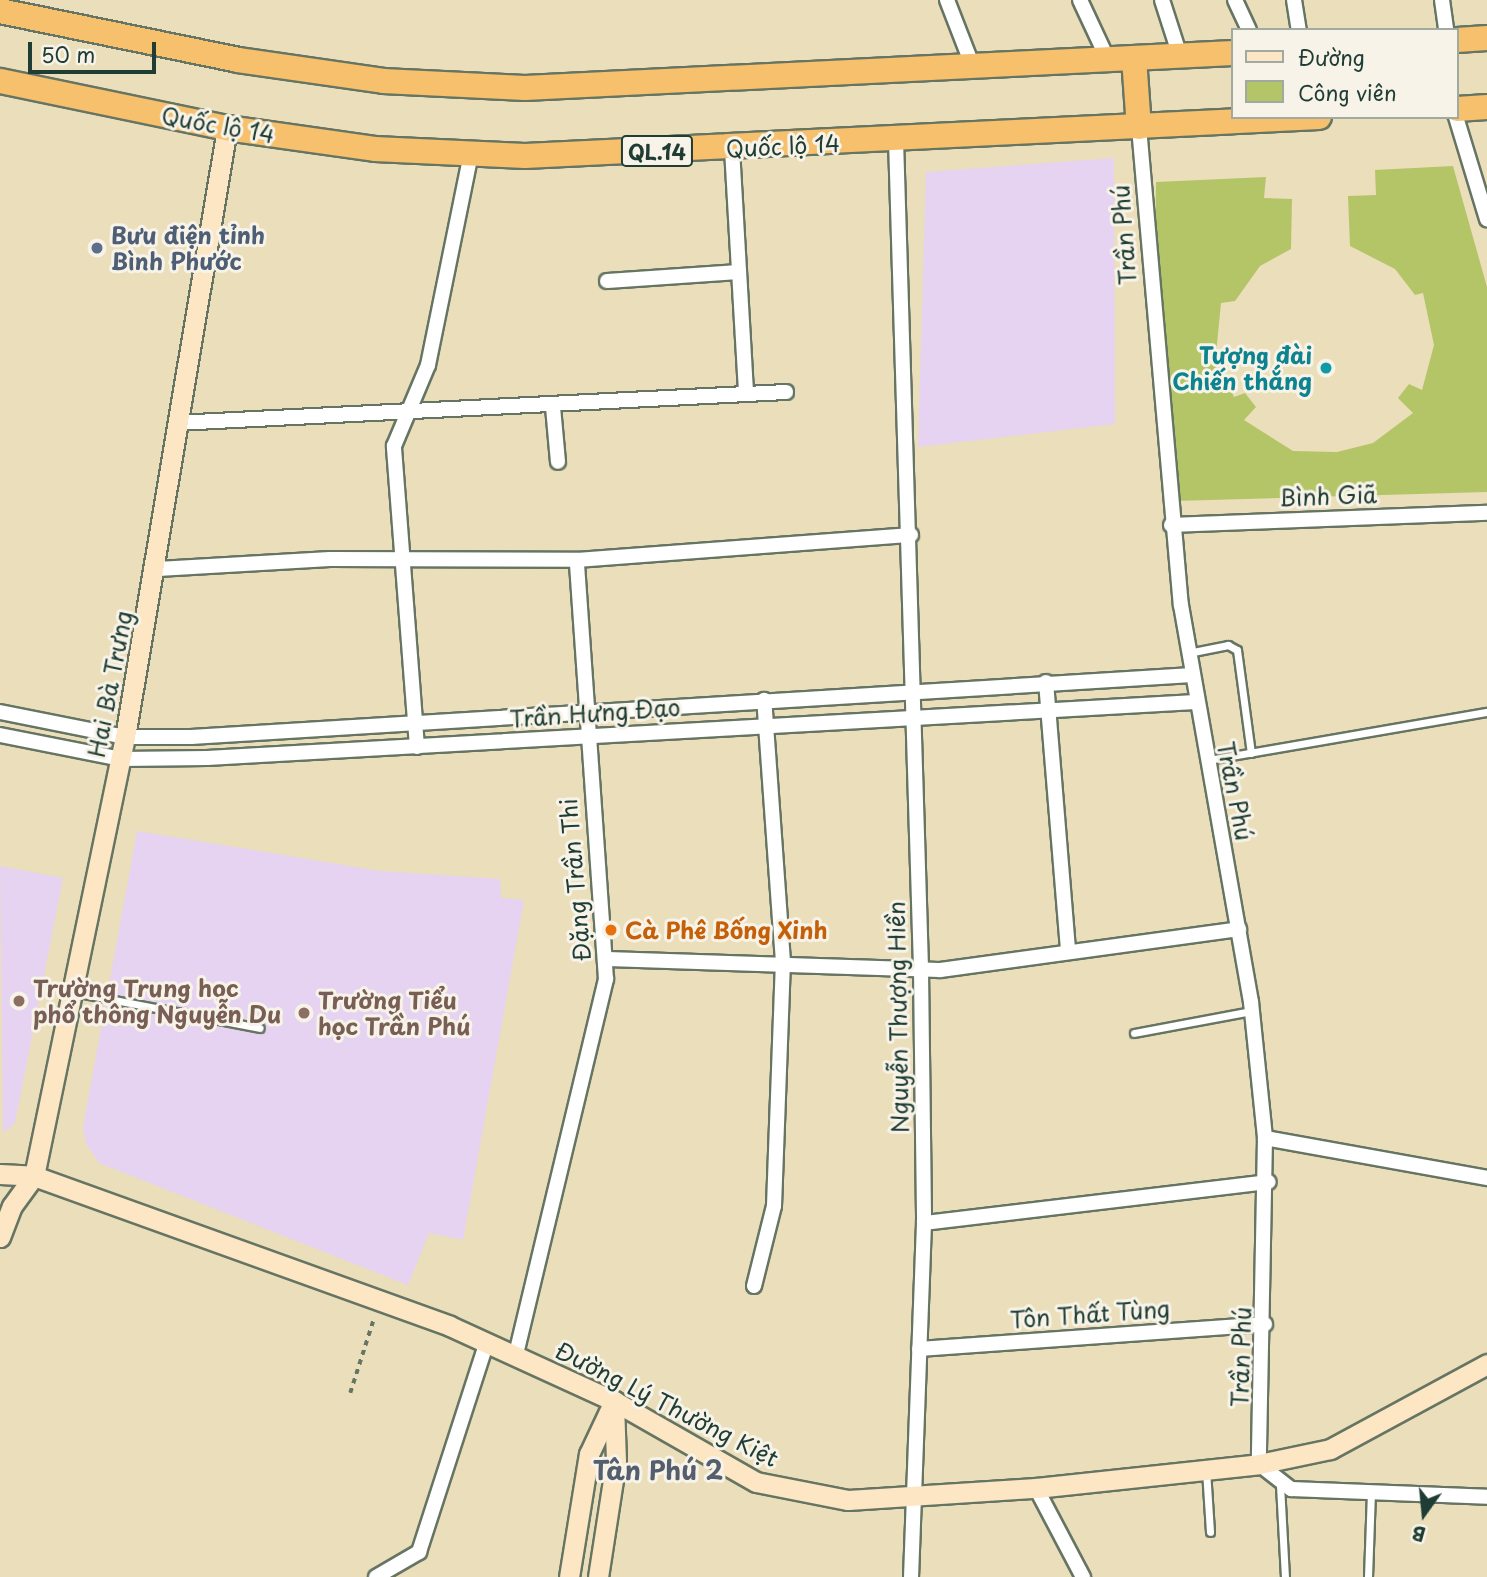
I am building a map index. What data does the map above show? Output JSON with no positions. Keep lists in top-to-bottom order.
{
  "streets": {
    "highway": ["Quốc lộ 14", "QL.14"],
    "street": [
      "Trần Phú",
      "Bình Giã",
      "Hai Bà Trưng",
      "Trần Hưng Đạo",
      "Đặng Trần Thi",
      "Nguyễn Thượng Hiền",
      "Tôn Thất Tùng",
      "Đường Lý Thường Kiệt"
    ]
  },
  "crossings": [
    ["Quốc lộ 14", "Trần Phú"],
    ["Quốc lộ 14", "Hai Bà Trưng"],
    ["Quốc lộ 14", "Nguyễn Thượng Hiền"],
    ["Trần Phú", "Bình Giã"],
    ["Trần Phú", "Trần Hưng Đạo"],
    ["Trần Phú", "Tôn Thất Tùng"],
    ["Trần Phú", "Đường Lý Thường Kiệt"],
    ["Hai Bà Trưng", "Trần Hưng Đạo"],
    ["Hai Bà Trưng", "Đường Lý Thường Kiệt"],
    ["Trần Hưng Đạo", "Đặng Trần Thi"],
    ["Trần Hưng Đạo", "Nguyễn Thượng Hiền"],
    ["Đặng Trần Thi", "Đường Lý Thường Kiệt"],
    ["Nguyễn Thượng Hiền", "Tôn Thất Tùng"],
    ["Nguyễn Thượng Hiền", "Đường Lý Thường Kiệt"]
  ],
  "districts": ["Tân Phú 2"],
  "places": [
    "Bưu điện tỉnh Bình Phước",
    "Tượng đài Chiến thắng",
    "Cà Phê Bống Xinh",
    "Trường Trung học phổ thông Nguyễn Du",
    "Trường Tiểu học Trần Phú"
  ],
  "legend": ["Đường", "Công viên"],
  "scale_bar": "50 m",
  "north": "bottom"
}
